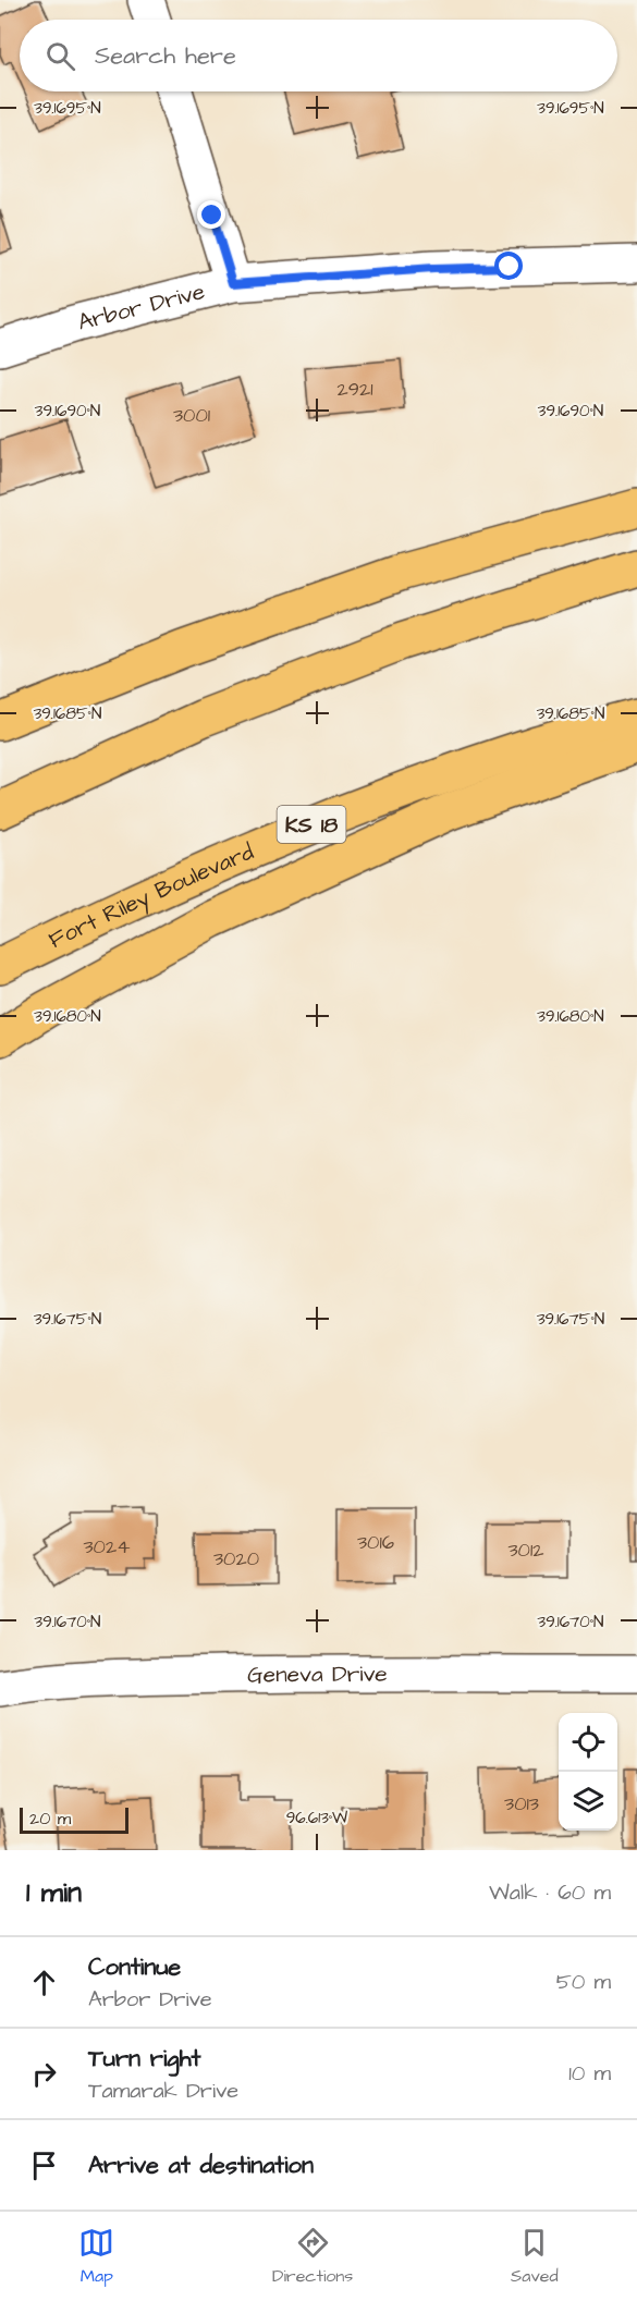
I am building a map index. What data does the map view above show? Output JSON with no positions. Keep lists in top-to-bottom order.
{
  "streets": {
    "highway": ["KS 18", "Fort Riley Boulevard"],
    "street": ["Arbor Drive", "Geneva Drive"]
  },
  "house_numbers": [
    "2921",
    "3001",
    "3016",
    "3024",
    "3012",
    "3020",
    "3013"
  ],
  "scale_bar": "20 m",
  "page": {
    "search": "Search here",
    "scale": "20 m",
    "heading": ["1 min", "Walk · 60 m"],
    "list": [
      ["Continue", "Arbor Drive", "50 m"],
      ["Turn right", "Tamarak Drive", "10 m"],
      "Arrive at destination"
    ],
    "nav": ["Map", "Directions", "Saved"]
  },
  "coordinates": [
    "39.1695°N",
    "39.1690°N",
    "39.1685°N",
    "39.1680°N",
    "39.1675°N",
    "39.1670°N",
    "96.613°W"
  ]
}
